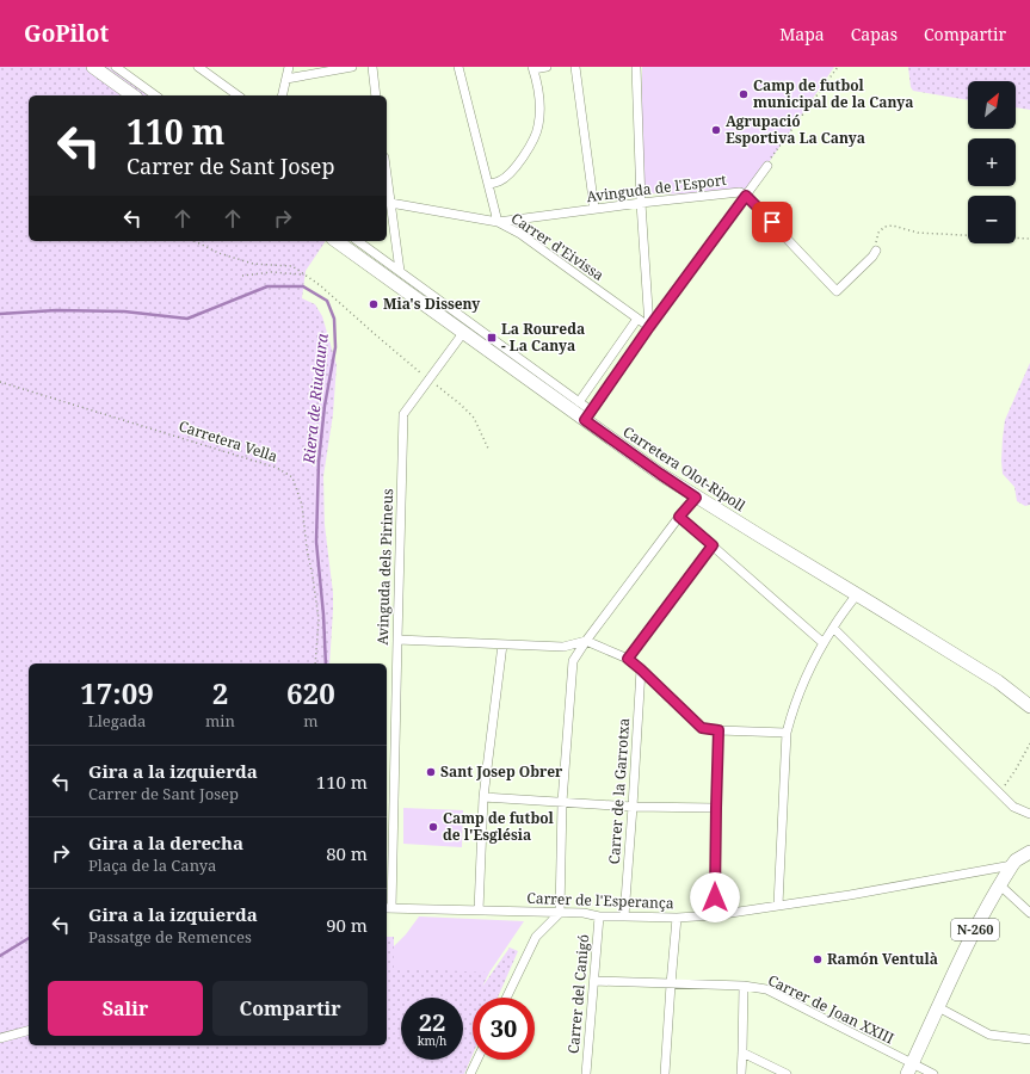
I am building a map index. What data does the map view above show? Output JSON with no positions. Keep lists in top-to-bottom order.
{
  "streets": {
    "main road": ["Carretera Olot-Ripoll", "N-260"],
    "street": [
      "Avinguda de l'Esport",
      "Carrer d'Eivissa",
      "Avinguda dels Pirineus",
      "Carrer de la Garrotxa",
      "Carrer de l'Esperança",
      "Carrer del Canigó",
      "Carrer de Joan XXIII"
    ],
    "path": ["Carretera Vella"]
  },
  "crossings": [
    ["Avinguda de l'Esport", "Carrer d'Eivissa"],
    ["Carretera Olot-Ripoll", "Avinguda dels Pirineus"],
    ["Avinguda dels Pirineus", "Carrer de l'Esperança"],
    ["Carrer de la Garrotxa", "Carrer de l'Esperança"],
    ["Carrer de l'Esperança", "N-260"],
    ["Carrer de l'Esperança", "Carrer del Canigó"],
    ["N-260", "Carrer de Joan XXIII"],
    ["Carrer del Canigó", "Carrer de Joan XXIII"]
  ],
  "water": ["Riera de Riudaura"],
  "places": {
    "other": [
      "Camp de futbol municipal de la Canya",
      "Agrupació Esportiva La Canya",
      "Mia's Disseny",
      "Sant Josep Obrer",
      "Camp de futbol de l'Església",
      "Ramón Ventulà"
    ],
    "transit": ["La Roureda - La Canya"]
  },
  "north": "top right",
  "page": {
    "header": "GoPilot",
    "nav": ["Mapa", "Capas", "Compartir"],
    "map_buttons": ["+", "−"],
    "turn": ["110 m", "Carrer de Sant Josep"],
    "eta": [
      "17:09",
      "Llegada",
      "2",
      "min",
      "620",
      "m"
    ],
    "list": [
      {
        "name": "Gira a la izquierda",
        "note": "Carrer de Sant Josep",
        "value": "110 m"
      },
      {
        "name": "Gira a la derecha",
        "note": "Plaça de la Canya",
        "value": "80 m"
      },
      {
        "name": "Gira a la izquierda",
        "note": "Passatge de Remences",
        "value": "90 m"
      }
    ],
    "buttons": ["Salir", "Compartir"],
    "speed": "22 km/h",
    "limit": "30"
  }
}
